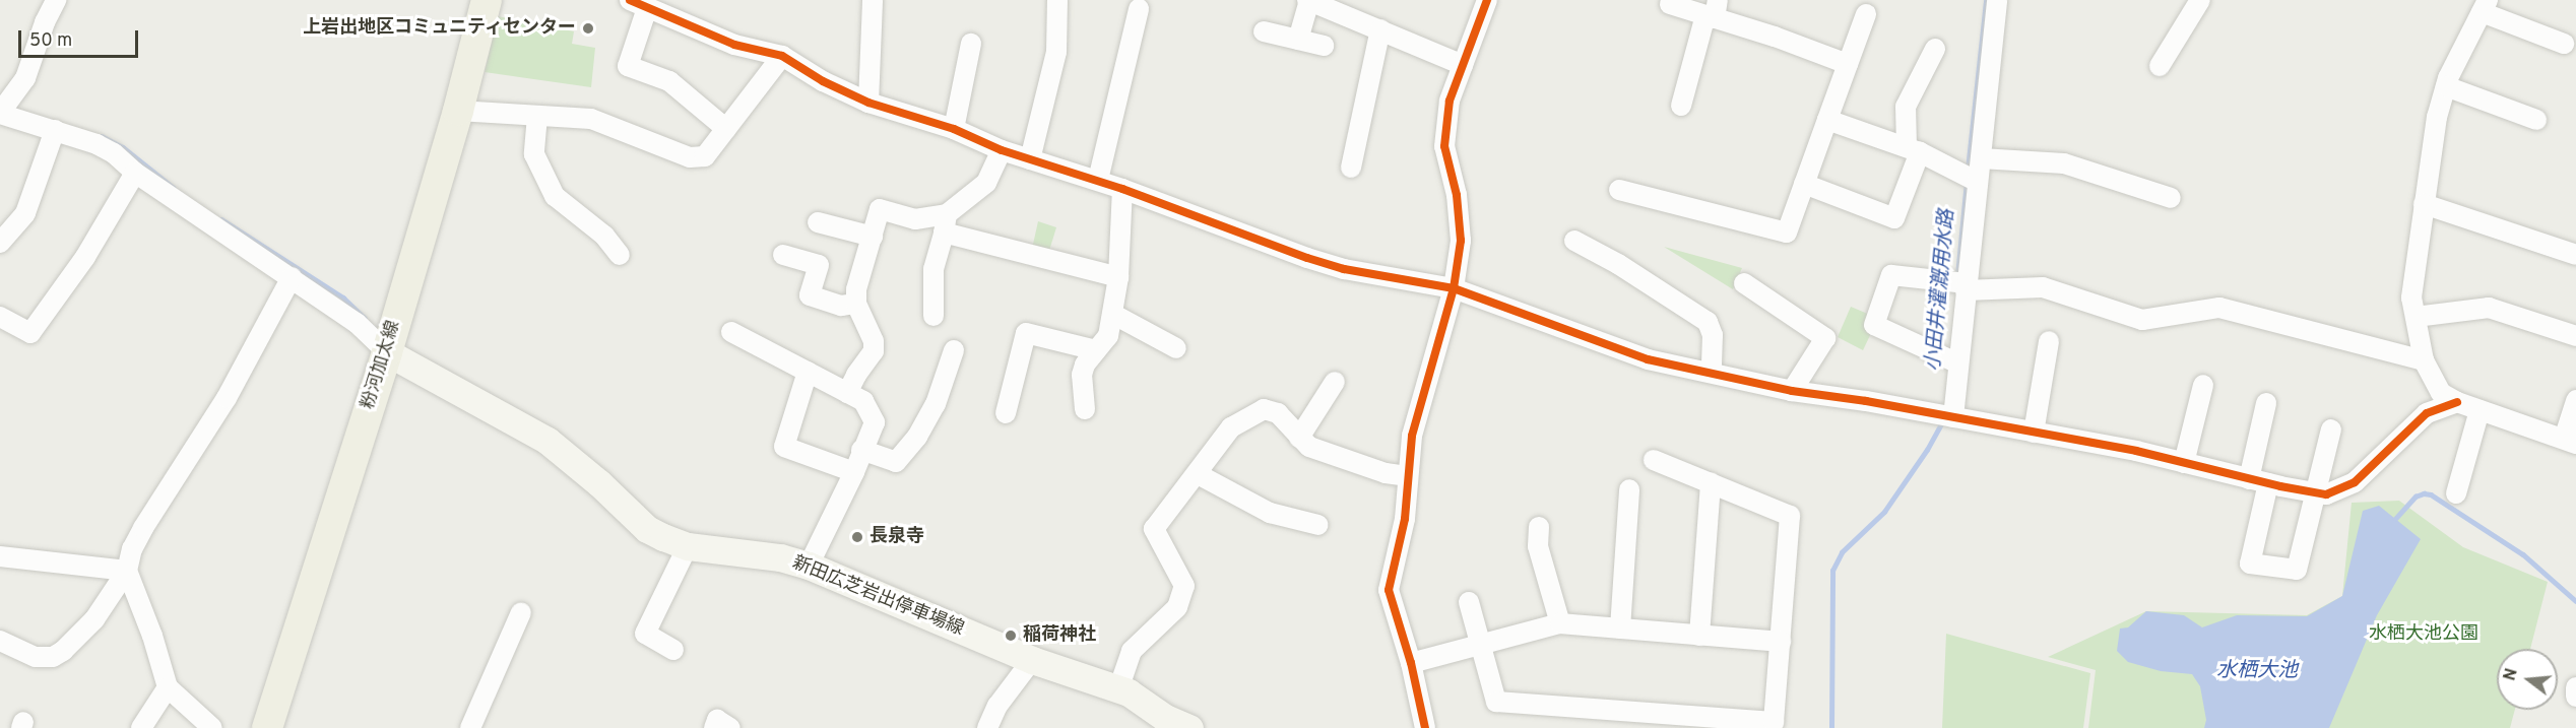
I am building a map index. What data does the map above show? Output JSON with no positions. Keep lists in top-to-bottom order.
{
  "streets": {
    "main road": ["粉河加太線", "新田広芝岩出停車場線"]
  },
  "crossings": [
    ["粉河加太線", "新田広芝岩出停車場線"]
  ],
  "water": ["小田井灌漑用水路", "水栖大池"],
  "parks": ["水栖大池公園"],
  "places": ["上岩出地区コミュニティセンター", "長泉寺", "稲荷神社"],
  "scale_bar": "50 m",
  "north": "left"
}
